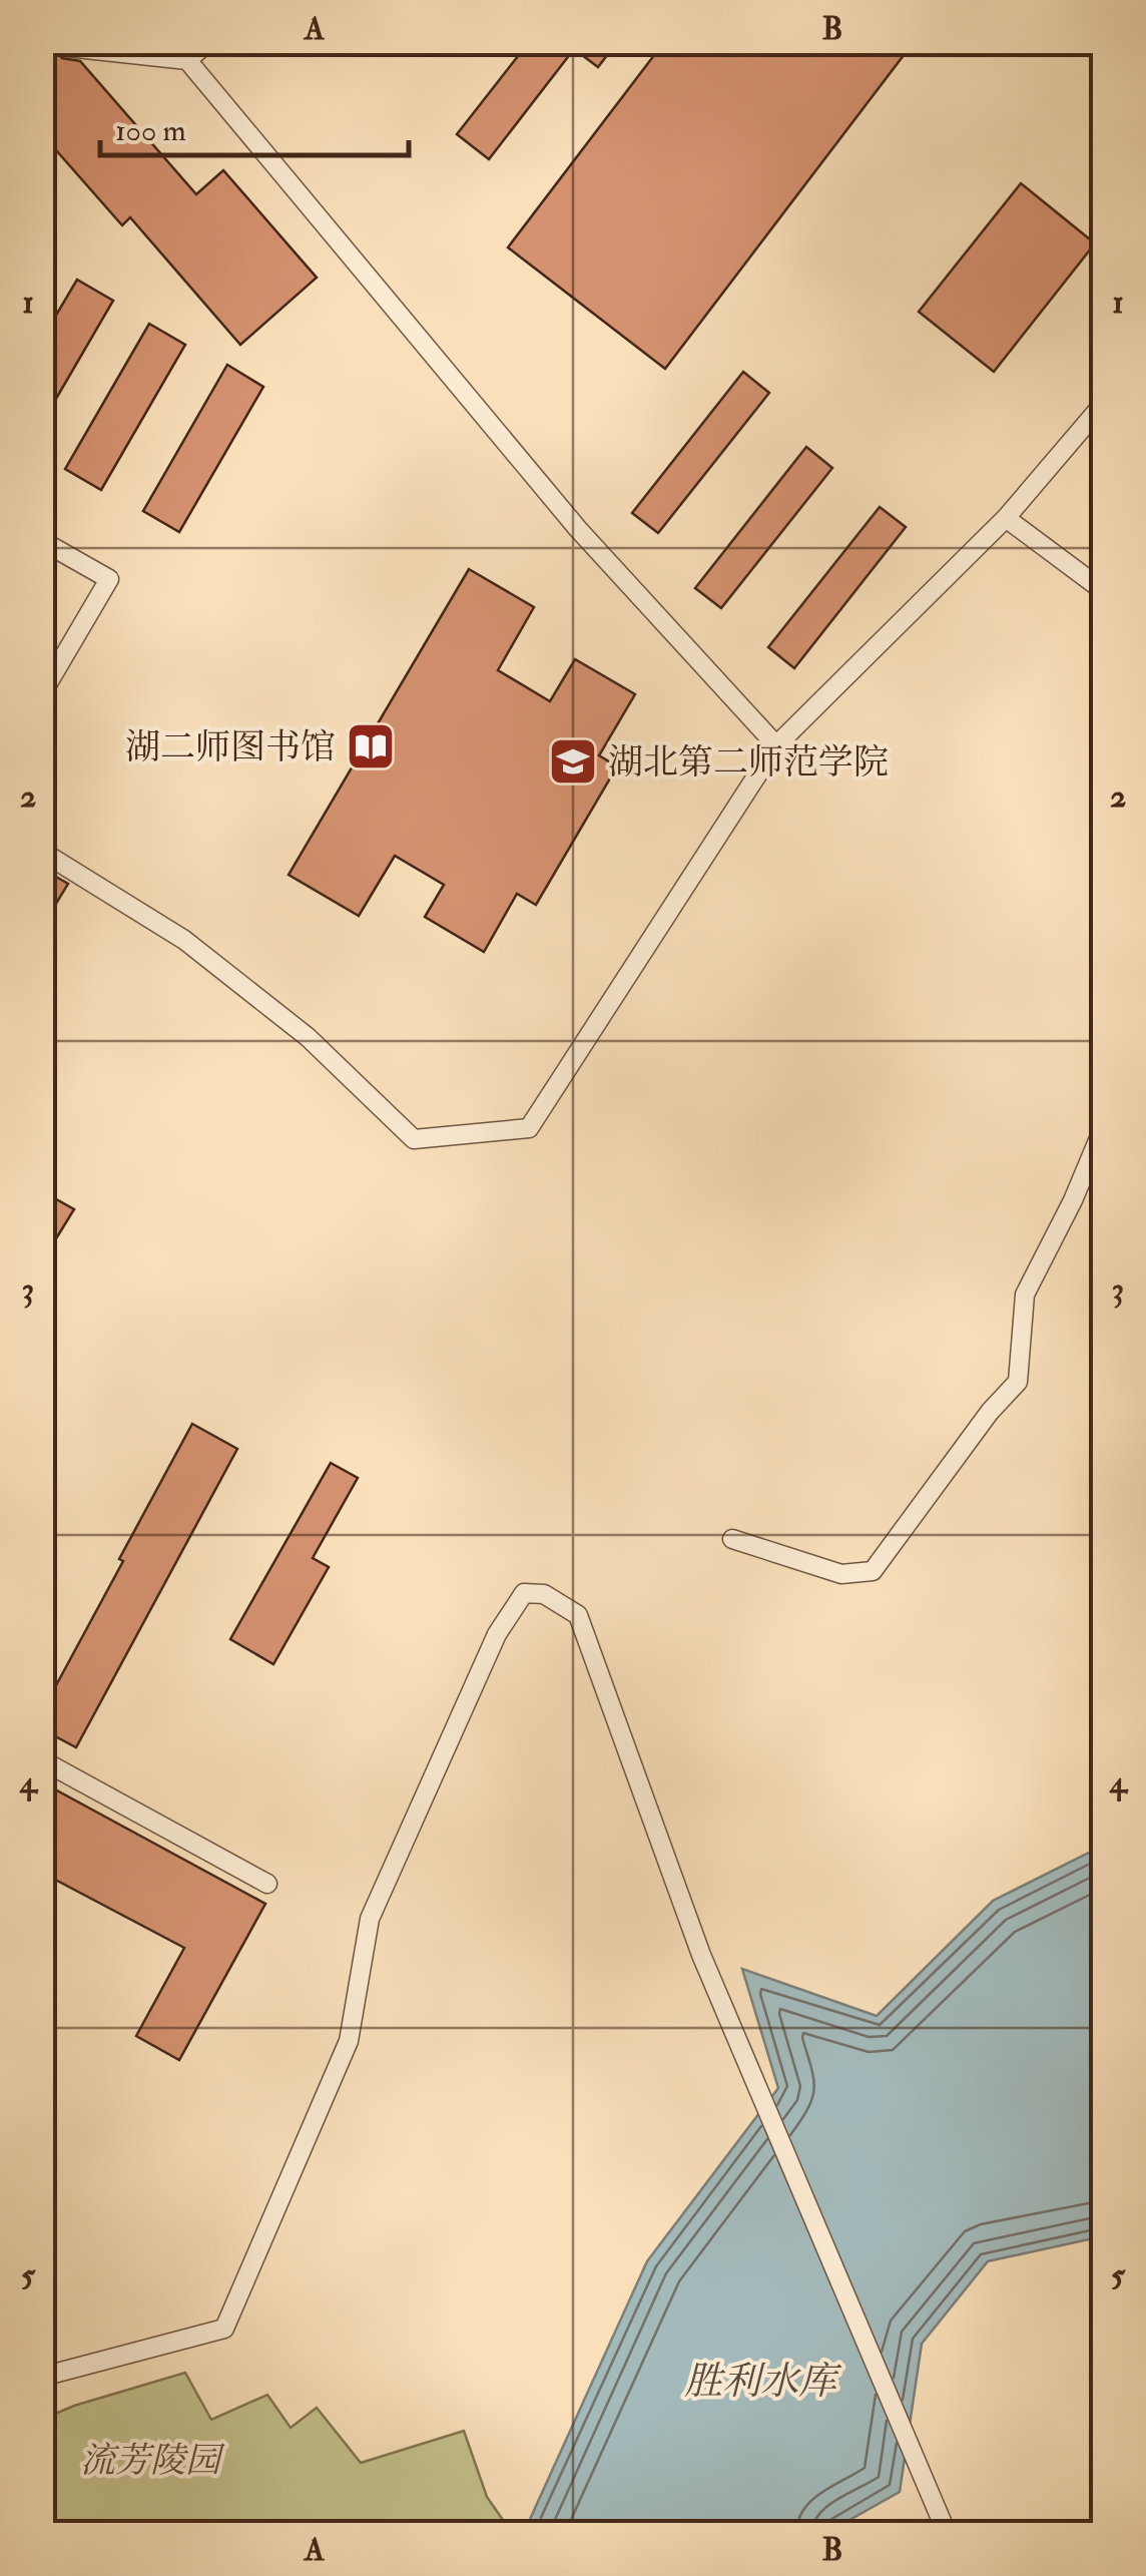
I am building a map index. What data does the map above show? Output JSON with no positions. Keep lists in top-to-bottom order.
{
  "water": ["胜利水库"],
  "parks": ["流芳陵园"],
  "places": {
    "library": ["湖二师图书馆"],
    "school or university": ["湖北第二师范学院"]
  },
  "scale_bar": "100 m",
  "grid": {
    "columns": ["A", "B"],
    "rows": [
      "1",
      "2",
      "3",
      "4",
      "5"
    ]
  }
}
